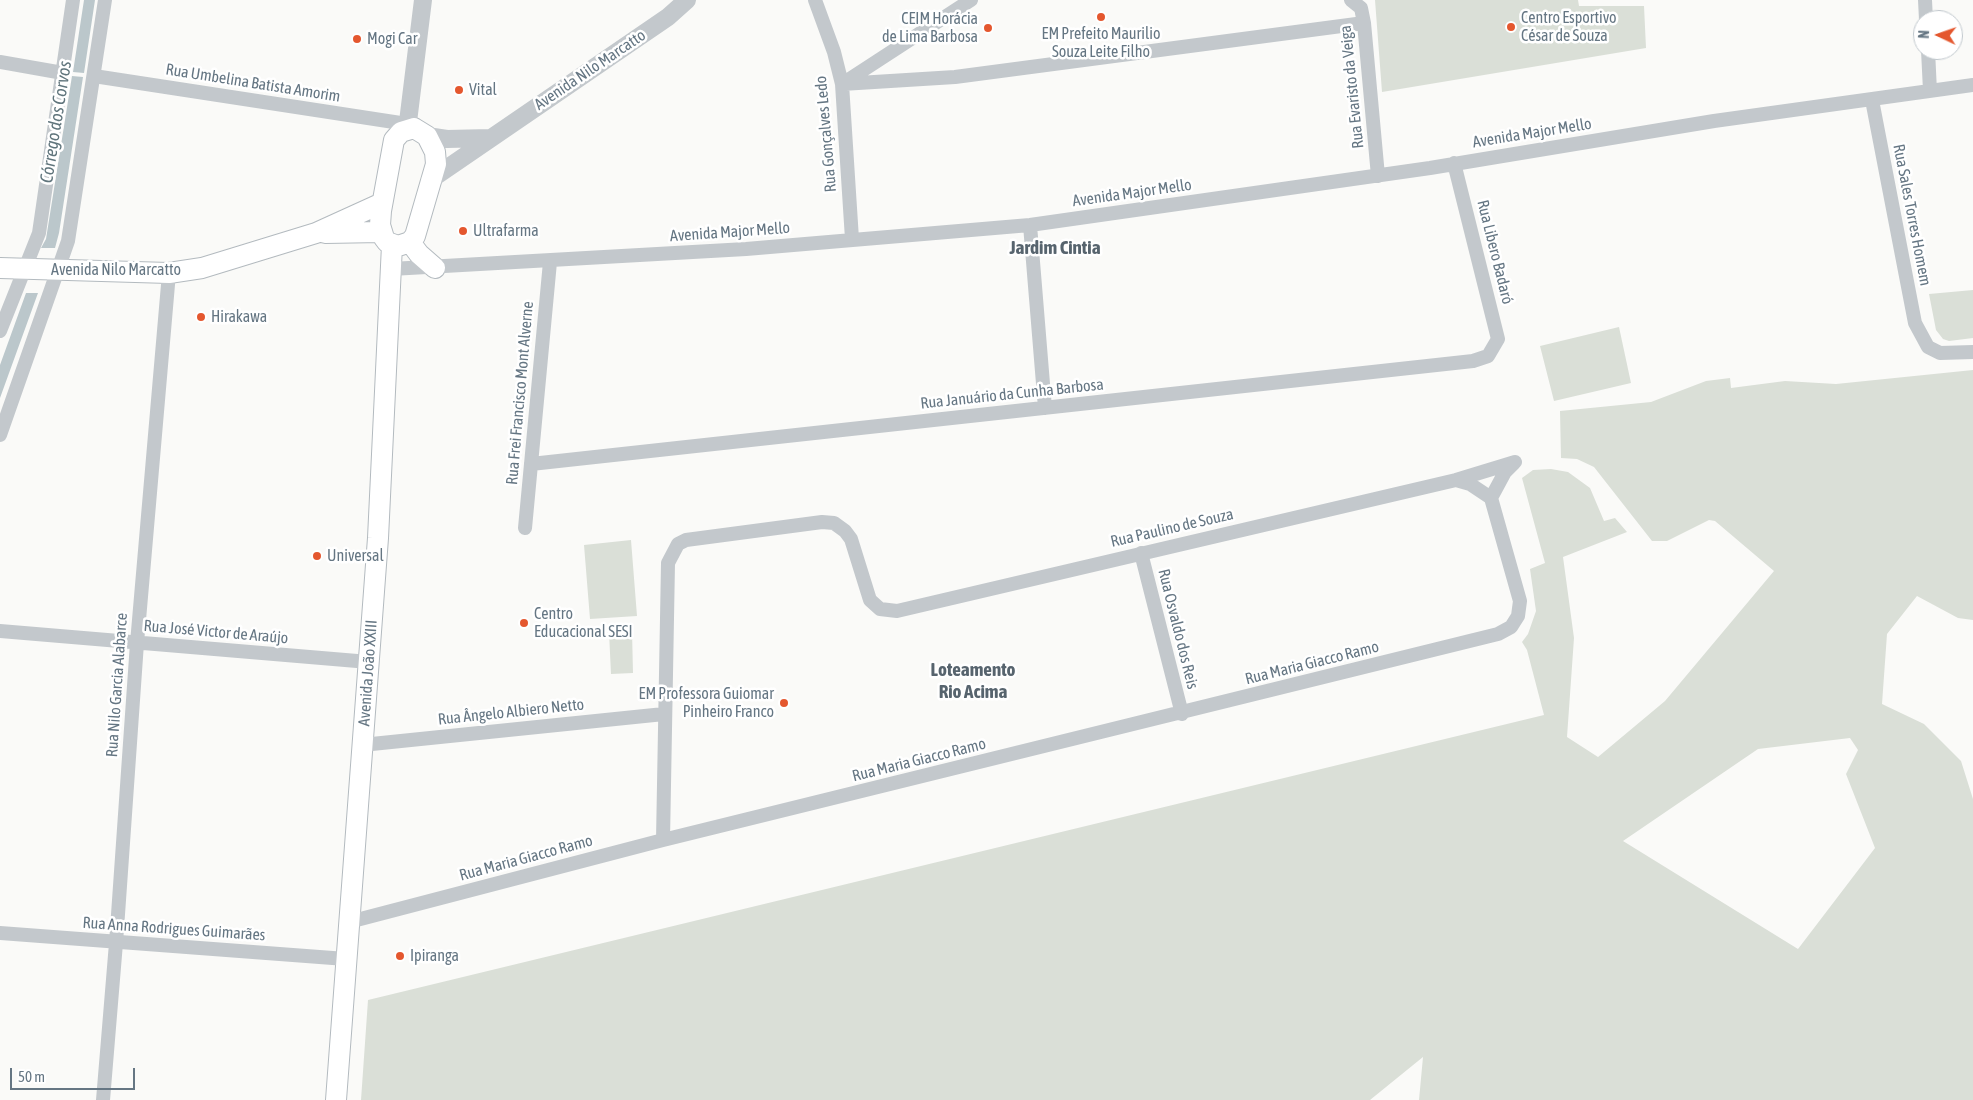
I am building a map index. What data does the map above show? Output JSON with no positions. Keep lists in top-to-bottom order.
{
  "streets": {
    "main road": ["Avenida Nilo Marcatto", "Avenida João XXIII"],
    "street": [
      "Rua Umbelina Batista Amorim",
      "Rua Evaristo da Veiga",
      "Avenida Major Mello",
      "Rua Gonçalves Ledo",
      "Rua Sales Torres Homem",
      "Rua Libero Badaró",
      "Rua Frei Francisco Mont Alverne",
      "Rua Januário da Cunha Barbosa",
      "Rua Paulino de Souza",
      "Rua Osvaldo dos Reis",
      "Rua José Victor de Araújo",
      "Rua Maria Giacco Ramo",
      "Rua Nilo Garcia Alabarce",
      "Rua Ângelo Albiero Netto",
      "Rua Anna Rodrigues Guimarães"
    ]
  },
  "crossings": [
    ["Avenida Nilo Marcatto", "Avenida João XXIII"],
    ["Avenida Nilo Marcatto", "Rua Nilo Garcia Alabarce"],
    ["Rua Umbelina Batista Amorim", "Avenida João XXIII"],
    ["Rua Evaristo da Veiga", "Avenida Major Mello"],
    ["Avenida Major Mello", "Rua Gonçalves Ledo"],
    ["Avenida Major Mello", "Rua Sales Torres Homem"],
    ["Avenida Major Mello", "Rua Libero Badaró"],
    ["Avenida Major Mello", "Rua Frei Francisco Mont Alverne"],
    ["Avenida Major Mello", "Avenida João XXIII"],
    ["Rua Libero Badaró", "Rua Januário da Cunha Barbosa"],
    ["Rua Frei Francisco Mont Alverne", "Rua Januário da Cunha Barbosa"],
    ["Rua Paulino de Souza", "Rua Osvaldo dos Reis"],
    ["Rua Paulino de Souza", "Rua Maria Giacco Ramo"],
    ["Rua Paulino de Souza", "Rua Ângelo Albiero Netto"],
    ["Rua Osvaldo dos Reis", "Rua Maria Giacco Ramo"],
    ["Rua José Victor de Araújo", "Avenida João XXIII"],
    ["Rua José Victor de Araújo", "Rua Nilo Garcia Alabarce"],
    ["Rua Maria Giacco Ramo", "Avenida João XXIII"],
    ["Avenida João XXIII", "Rua Ângelo Albiero Netto"],
    ["Avenida João XXIII", "Rua Anna Rodrigues Guimarães"],
    ["Rua Nilo Garcia Alabarce", "Rua Anna Rodrigues Guimarães"]
  ],
  "districts": ["Jardim Cintia", "Loteamento Rio Acima"],
  "water": ["Córrego dos Corvos"],
  "places": [
    "EM Prefeito Maurilio Souza Leite Filho",
    "Centro Esportivo César de Souza",
    "CEIM Horácia de Lima Barbosa",
    "Mogi Car",
    "Vital",
    "Ultrafarma",
    "Hirakawa",
    "Universal",
    "Centro Educacional SESI",
    "EM Professora Guiomar Pinheiro Franco",
    "Ipiranga"
  ],
  "scale_bar": "50 m",
  "north": "left"
}
